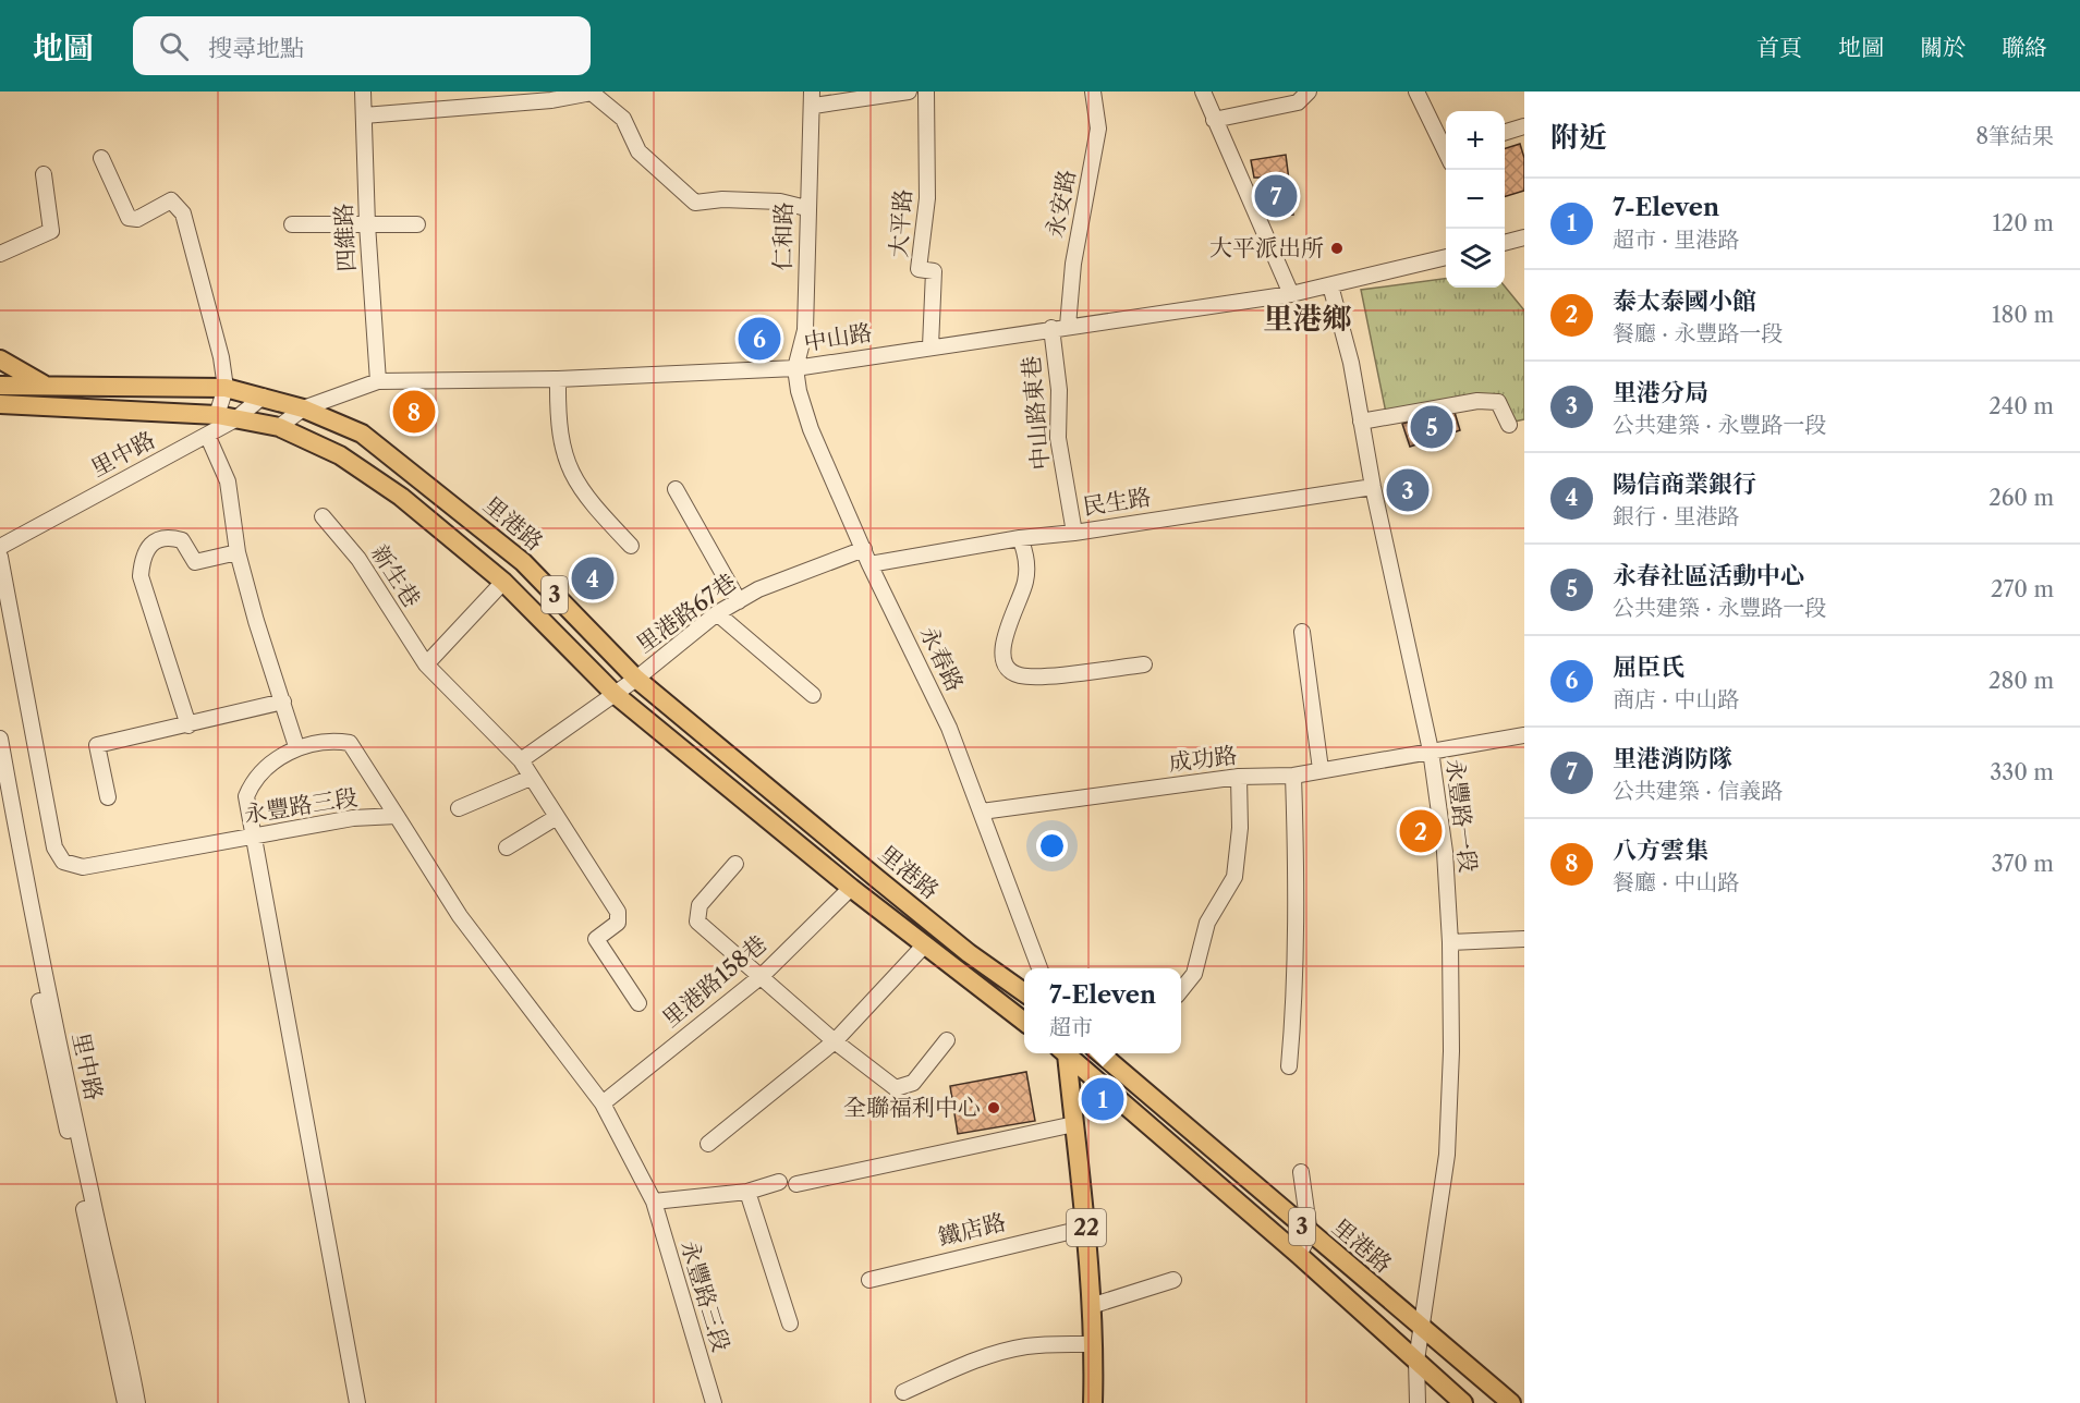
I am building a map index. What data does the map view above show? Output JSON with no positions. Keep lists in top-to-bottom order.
{
  "streets": {
    "main road": ["里港路", "3", "22"],
    "street": [
      "永安路",
      "大平路",
      "仁和路",
      "四維路",
      "中山路",
      "中山路東巷",
      "里中路",
      "民生路",
      "新生巷",
      "里港路67巷",
      "永春路",
      "成功路",
      "永豐路三段",
      "永豐路一段",
      "里港路158巷",
      "鐵店路"
    ]
  },
  "crossings": [
    ["永安路", "中山路"],
    ["大平路", "中山路"],
    ["仁和路", "中山路"],
    ["仁和路", "永春路"],
    ["四維路", "中山路"],
    ["中山路", "中山路東巷"],
    ["中山路", "里港路"],
    ["中山路", "永春路"],
    ["中山路", "永豐路一段"],
    ["中山路東巷", "民生路"],
    ["里中路", "里港路"],
    ["民生路", "永春路"],
    ["民生路", "永豐路一段"],
    ["里港路", "里港路67巷"],
    ["里港路", "永豐路一段"],
    ["里港路", "里港路158巷"],
    ["新生巷", "里港路67巷"],
    ["里港路67巷", "永春路"],
    ["永春路", "成功路"],
    ["成功路", "永豐路一段"],
    ["永豐路三段", "里港路158巷"],
    ["22", "鐵店路"]
  ],
  "districts": ["里港鄉"],
  "places": ["大平派出所", "全聯福利中心"],
  "page": {
    "header": "地圖",
    "search": "搜尋地點",
    "nav": [
      "首頁",
      "地圖",
      "關於",
      "聯絡"
    ],
    "heading": ["附近", "8筆結果"],
    "map_buttons": ["+", "−"],
    "pins": [
      "7",
      "6",
      "8",
      "5",
      "3",
      "4",
      "2",
      "1"
    ],
    "list": [
      {
        "mark": "1",
        "name": "7-Eleven",
        "note": "超市 · 里港路",
        "value": "120 m"
      },
      {
        "mark": "2",
        "name": "泰太泰國小館",
        "note": "餐廳 · 永豐路一段",
        "value": "180 m"
      },
      {
        "mark": "3",
        "name": "里港分局",
        "note": "公共建築 · 永豐路一段",
        "value": "240 m"
      },
      {
        "mark": "4",
        "name": "陽信商業銀行",
        "note": "銀行 · 里港路",
        "value": "260 m"
      },
      {
        "mark": "5",
        "name": "永春社區活動中心",
        "note": "公共建築 · 永豐路一段",
        "value": "270 m"
      },
      {
        "mark": "6",
        "name": "屈臣氏",
        "note": "商店 · 中山路",
        "value": "280 m"
      },
      {
        "mark": "7",
        "name": "里港消防隊",
        "note": "公共建築 · 信義路",
        "value": "330 m"
      },
      {
        "mark": "8",
        "name": "八方雲集",
        "note": "餐廳 · 中山路",
        "value": "370 m"
      }
    ],
    "popup": ["7-Eleven", "超市"]
  }
}
